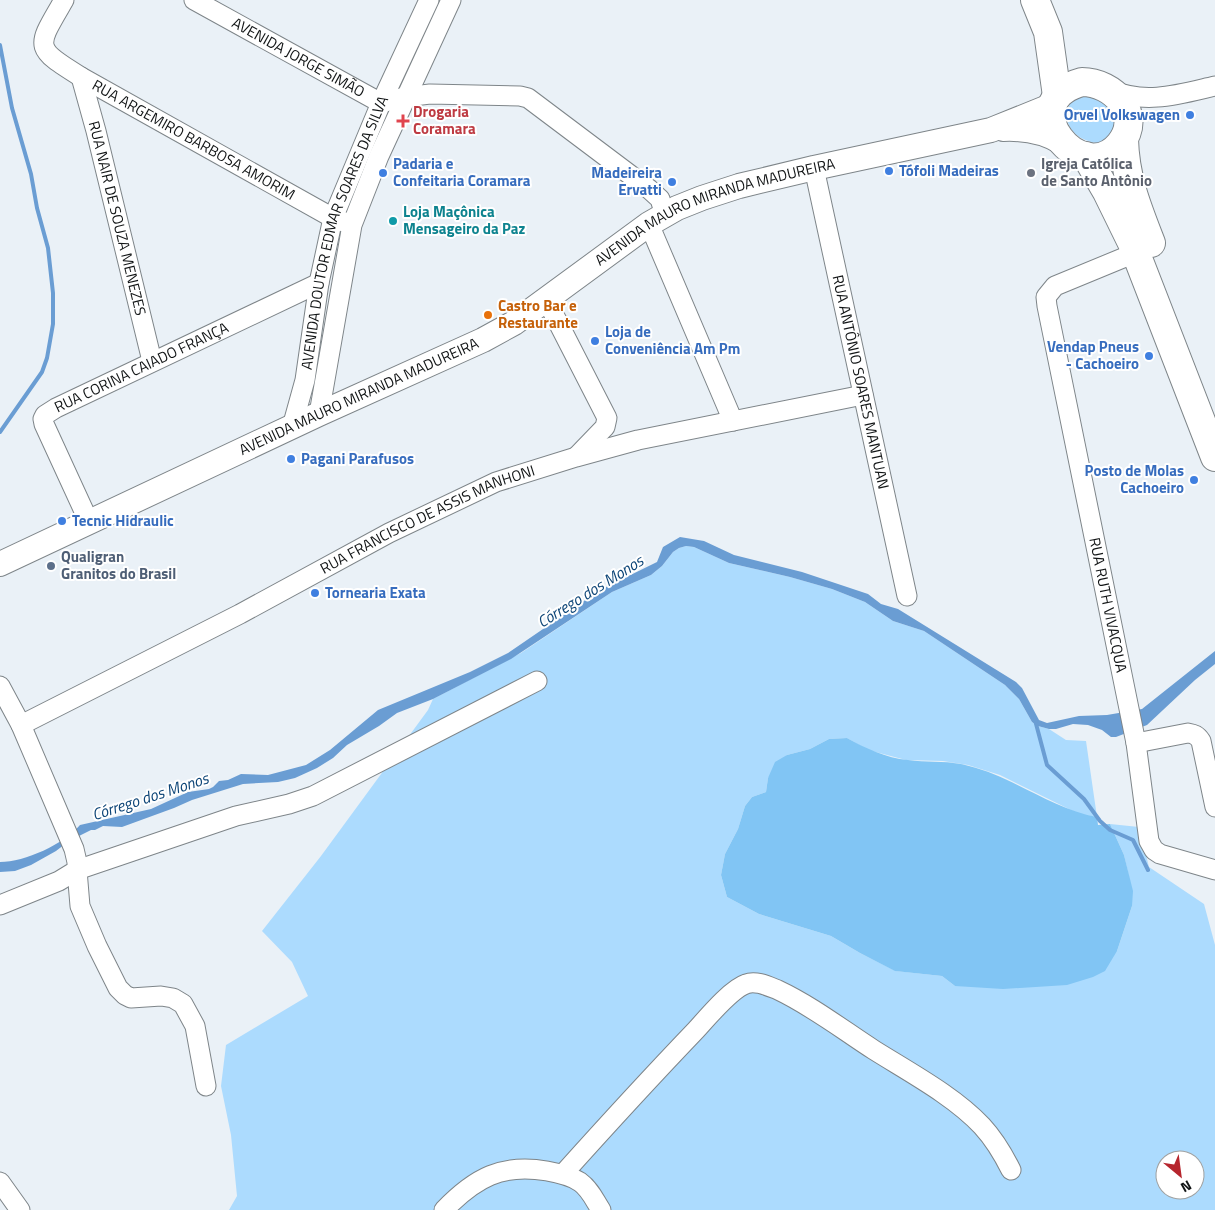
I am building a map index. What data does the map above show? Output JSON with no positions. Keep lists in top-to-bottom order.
{
  "streets": {
    "main road": ["AVENIDA MAURO MIRANDA MADUREIRA"],
    "street": [
      "AVENIDA JORGE SIMÃO",
      "RUA ARGEMIRO BARBOSA AMORIM",
      "RUA NAIR DE SOUZA MENEZES",
      "AVENIDA DOUTOR EDMAR SOARES DA SILVA",
      "RUA CORINA CAIADO FRANÇA",
      "RUA ANTÔNIO SOARES MANTUAN",
      "RUA FRANCISCO DE ASSIS MANHONI",
      "RUA RUTH VIVACQUA"
    ]
  },
  "crossings": [
    ["AVENIDA JORGE SIMÃO", "AVENIDA MAURO MIRANDA MADUREIRA"],
    ["AVENIDA JORGE SIMÃO", "AVENIDA DOUTOR EDMAR SOARES DA SILVA"],
    ["AVENIDA JORGE SIMÃO", "RUA FRANCISCO DE ASSIS MANHONI"],
    ["RUA ARGEMIRO BARBOSA AMORIM", "RUA NAIR DE SOUZA MENEZES"],
    ["RUA ARGEMIRO BARBOSA AMORIM", "AVENIDA DOUTOR EDMAR SOARES DA SILVA"],
    ["AVENIDA MAURO MIRANDA MADUREIRA", "AVENIDA DOUTOR EDMAR SOARES DA SILVA"],
    ["AVENIDA MAURO MIRANDA MADUREIRA", "RUA CORINA CAIADO FRANÇA"],
    ["AVENIDA MAURO MIRANDA MADUREIRA", "RUA ANTÔNIO SOARES MANTUAN"],
    ["RUA NAIR DE SOUZA MENEZES", "RUA CORINA CAIADO FRANÇA"],
    ["AVENIDA DOUTOR EDMAR SOARES DA SILVA", "RUA CORINA CAIADO FRANÇA"],
    ["RUA ANTÔNIO SOARES MANTUAN", "RUA FRANCISCO DE ASSIS MANHONI"]
  ],
  "water": ["Córrego dos Monos"],
  "places": {
    "other": [
      "Orvel Volkswagen",
      "Tófoli Madeiras",
      "Padaria e Confeitaria Coramara",
      "Igreja Católica de Santo Antônio",
      "Madeireira Ervatti",
      "Loja Maçônica Mensageiro da Paz",
      "Castro Bar e Restaurante",
      "Loja de Conveniência Am Pm",
      "Vendap Pneus - Cachoeiro",
      "Pagani Parafusos",
      "Posto de Molas Cachoeiro",
      "Tecnic Hidraulic",
      "Qualigran Granitos do Brasil",
      "Tornearia Exata"
    ],
    "health": ["Drogaria Coramara"]
  },
  "north": "bottom right"
}
